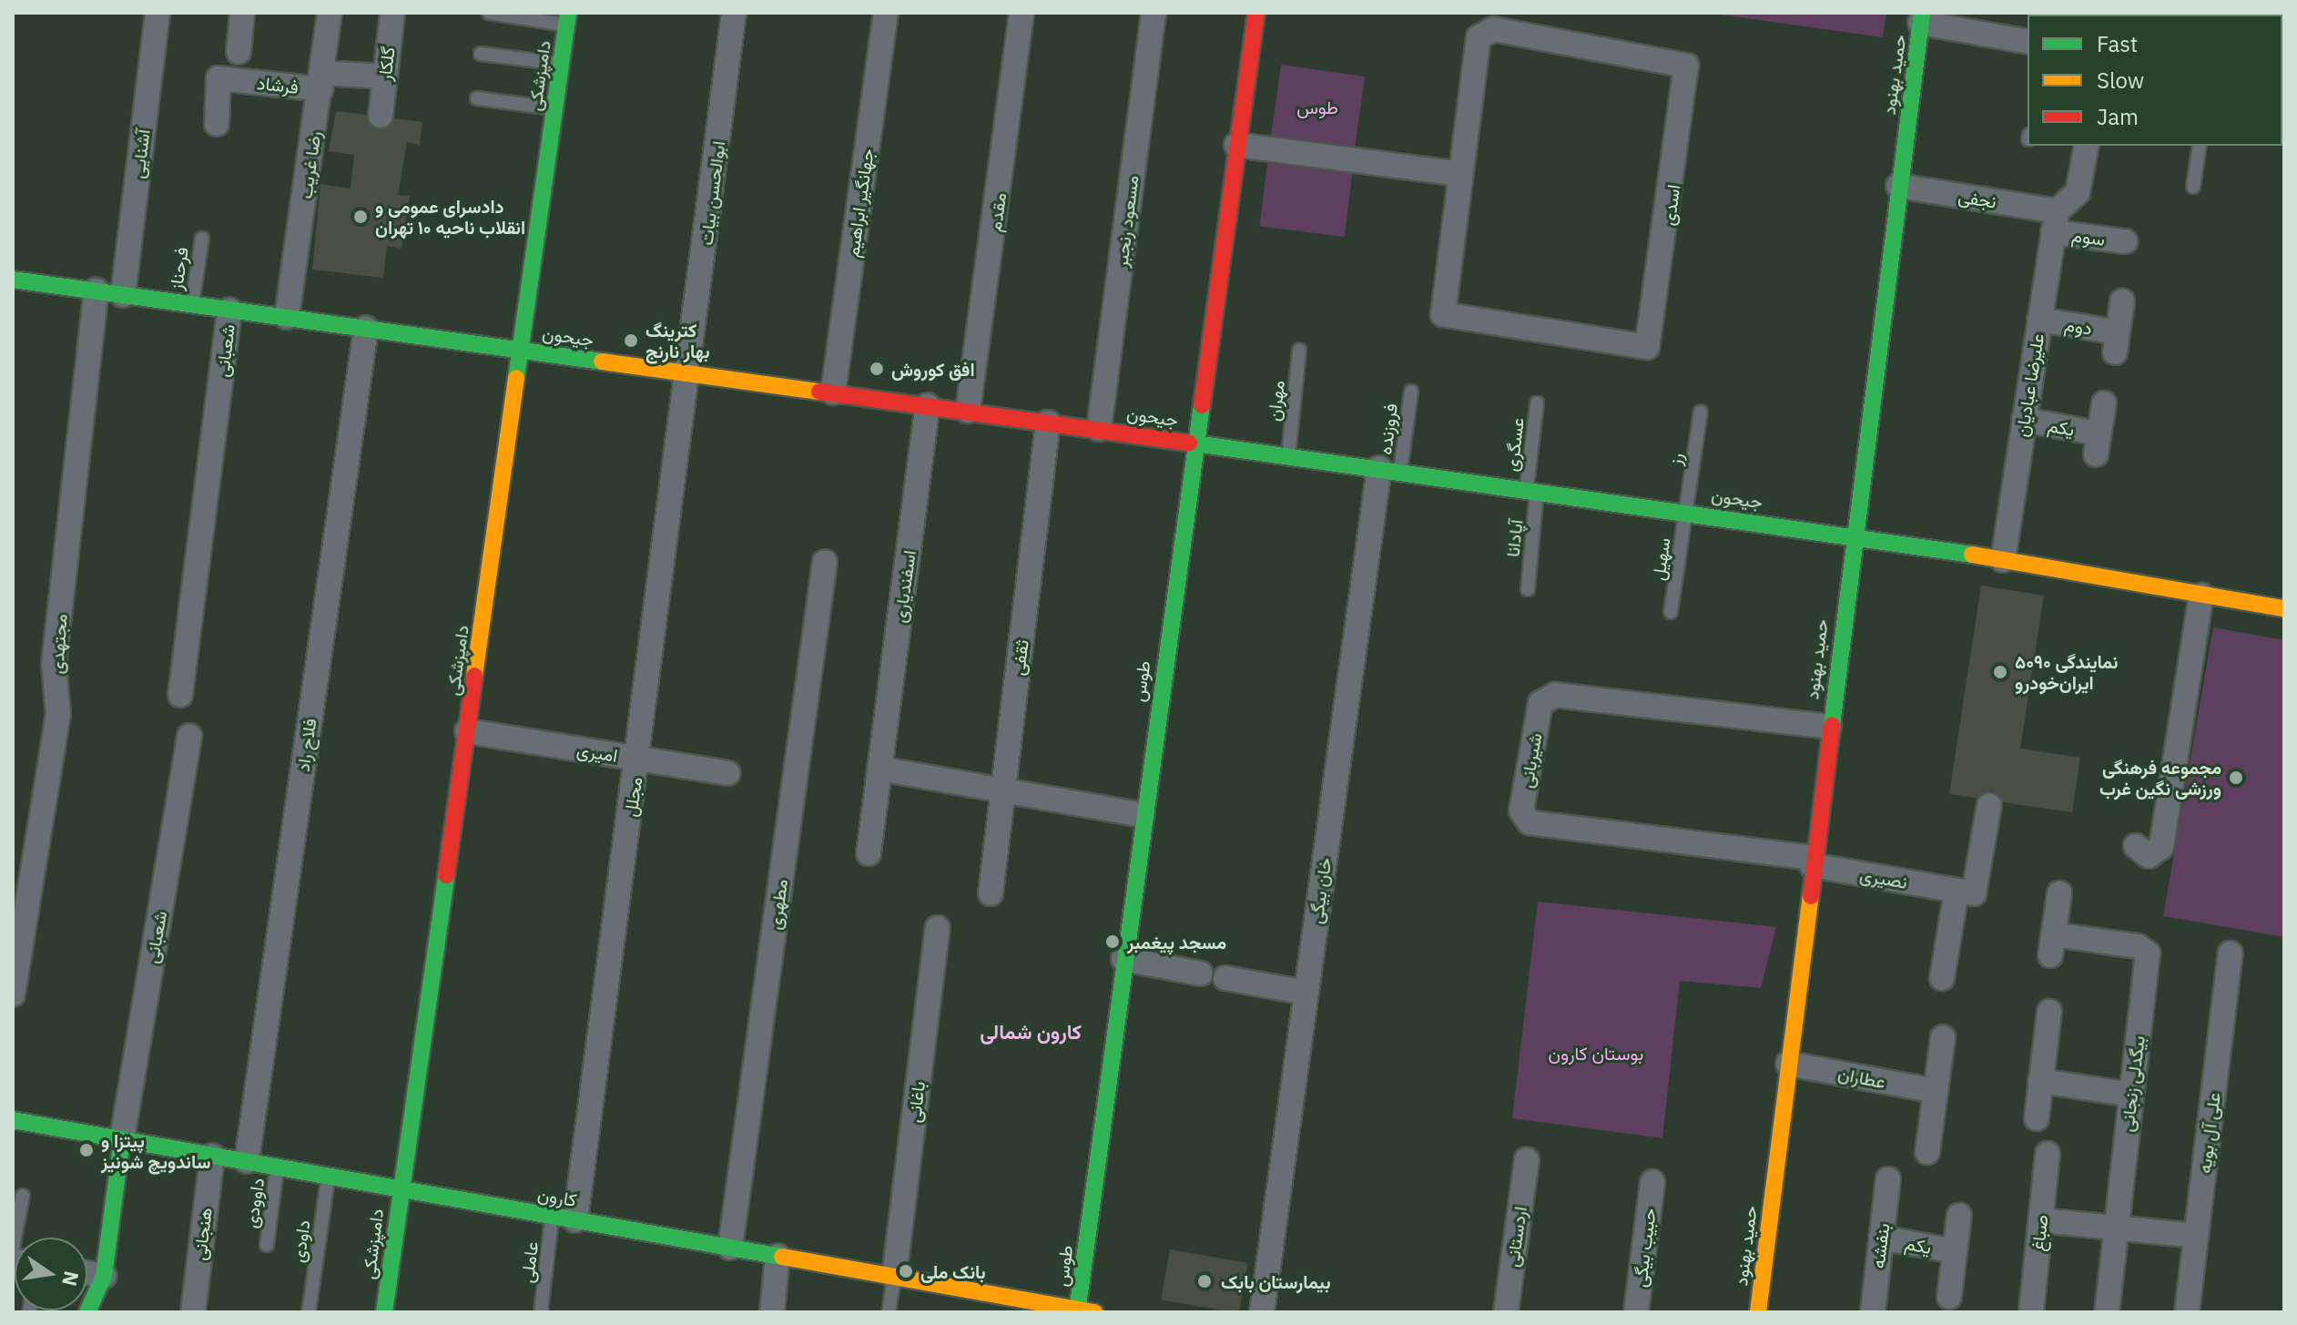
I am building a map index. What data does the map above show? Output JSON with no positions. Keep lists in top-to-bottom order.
{
  "streets": {
    "main road": [
      "حمید بهنود",
      "دامپزشکی",
      "جیحون",
      "طوس",
      "کارون"
    ],
    "street": [
      "گلکار",
      "فرشاد",
      "آشنایی",
      "رضا غریب",
      "ابوالحسن بیات",
      "نجفی",
      "جهانگیر ابراهیم",
      "اسدی",
      "مقدم",
      "مسعود رنجبر",
      "سوم",
      "دوم",
      "شعبانی",
      "علیرضا عبادیان",
      "یکم",
      "اسفندیاری",
      "مجتهدی",
      "ثقفی",
      "فلاح راد",
      "امیری",
      "شیربانی",
      "مجلل",
      "نصیری",
      "خان بیگی",
      "مطهری",
      "عطاران",
      "بیگدلی زنجانی",
      "باغانی",
      "علی آل بویه",
      "صباغ",
      "هنجانی",
      "اردستانی",
      "بنفشه",
      "حبیب بیگی"
    ],
    "lane": [
      "فرحناز",
      "مهران",
      "فروزنده",
      "عسگری",
      "رز",
      "آپادانا",
      "سهیل",
      "داوودی",
      "داودی",
      "عاملی"
    ]
  },
  "crossings": [
    ["گلکار", "فرشاد"],
    ["حمید بهنود", "نجفی"],
    ["حمید بهنود", "جیحون"],
    ["حمید بهنود", "شیربانی"],
    ["حمید بهنود", "نصیری"],
    ["حمید بهنود", "عطاران"],
    ["دامپزشکی", "جیحون"],
    ["دامپزشکی", "امیری"],
    ["دامپزشکی", "کارون"],
    ["فرشاد", "رضا غریب"],
    ["آشنایی", "جیحون"],
    ["رضا غریب", "جیحون"],
    ["ابوالحسن بیات", "جیحون"],
    ["ابوالحسن بیات", "مجلل"],
    ["نجفی", "سوم"],
    ["نجفی", "علیرضا عبادیان"],
    ["جهانگیر ابراهیم", "جیحون"],
    ["مقدم", "جیحون"],
    ["مسعود رنجبر", "جیحون"],
    ["سوم", "علیرضا عبادیان"],
    ["فرحناز", "جیحون"],
    ["دوم", "علیرضا عبادیان"],
    ["جیحون", "شعبانی"],
    ["جیحون", "علیرضا عبادیان"],
    ["جیحون", "مهران"],
    ["جیحون", "فروزنده"],
    ["جیحون", "عسگری"],
    ["جیحون", "رز"],
    ["جیحون", "آپادانا"],
    ["جیحون", "سهیل"],
    ["جیحون", "اسفندیاری"],
    ["جیحون", "مجتهدی"],
    ["جیحون", "ثقفی"],
    ["جیحون", "طوس"],
    ["جیحون", "فلاح راد"],
    ["جیحون", "مجلل"],
    ["جیحون", "خان بیگی"],
    ["شعبانی", "کارون"],
    ["علیرضا عبادیان", "یکم"],
    ["یکم", "بنفشه"],
    ["فروزنده", "خان بیگی"],
    ["عسگری", "آپادانا"],
    ["رز", "سهیل"],
    ["طوس", "کارون"],
    ["فلاح راد", "کارون"],
    ["امیری", "مجلل"],
    ["شیربانی", "نصیری"],
    ["مجلل", "کارون"],
    ["مجلل", "عاملی"],
    ["مطهری", "کارون"],
    ["باغانی", "کارون"],
    ["کارون", "داوودی"],
    ["کارون", "هنجانی"],
    ["کارون", "داودی"],
    ["کارون", "عاملی"]
  ],
  "districts": ["کارون شمالی"],
  "parks": ["طوس", "بوستان کارون"],
  "places": [
    "دادسرای عمومی و انقلاب ناحیه ۱۰ تهران",
    "کترینگ بهار نارنج",
    "افق کوروش",
    "نمایندگی ۵۰۹۰ ایران‌خودرو",
    "مجموعه فرهنگی ورزشی نگین غرب",
    "مسجد پیغمبر",
    "پیتزا و ساندویچ شونیز",
    "بانک ملی",
    "بیمارستان بابک"
  ],
  "legend": ["Fast", "Slow", "Jam"],
  "north": "right"
}
